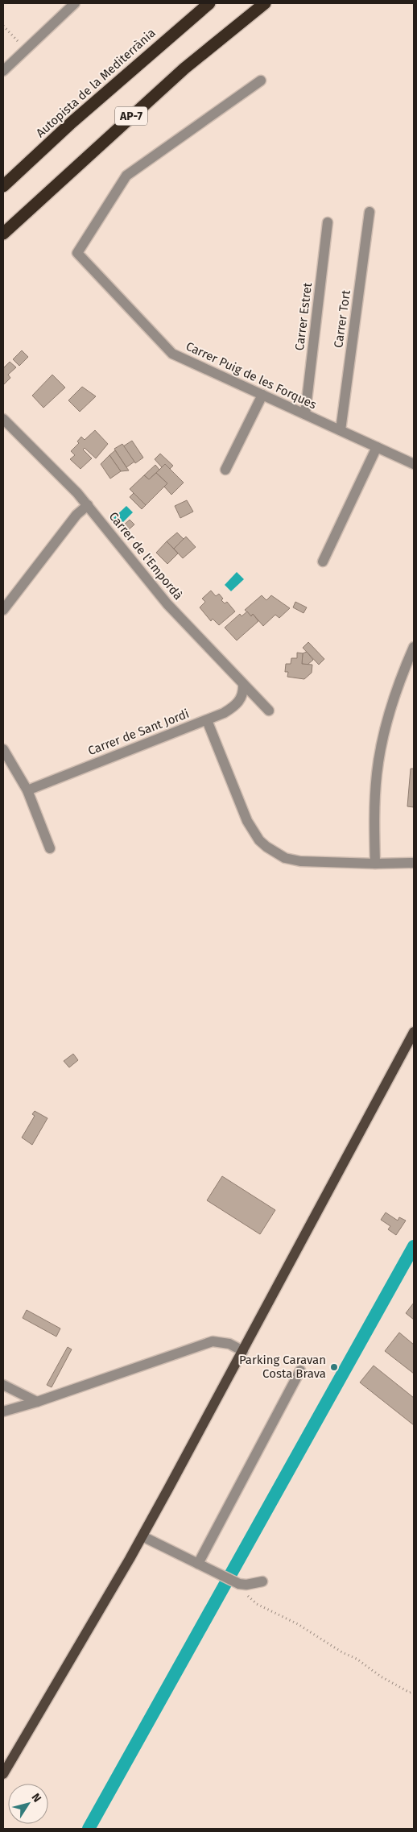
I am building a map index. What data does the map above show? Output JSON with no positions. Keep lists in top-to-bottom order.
{
  "streets": {
    "highway": ["Autopista de la Mediterrània", "AP-7"],
    "street": [
      "Carrer Estret",
      "Carrer Tort",
      "Carrer Puig de les Forques",
      "Carrer de l'Empordà",
      "Carrer de Sant Jordi"
    ]
  },
  "crossings": [
    ["Carrer Estret", "Carrer Puig de les Forques"],
    ["Carrer Tort", "Carrer Puig de les Forques"],
    ["Carrer de l'Empordà", "Carrer de Sant Jordi"]
  ],
  "places": ["Parking Caravan Costa Brava"],
  "north": "top right"
}
